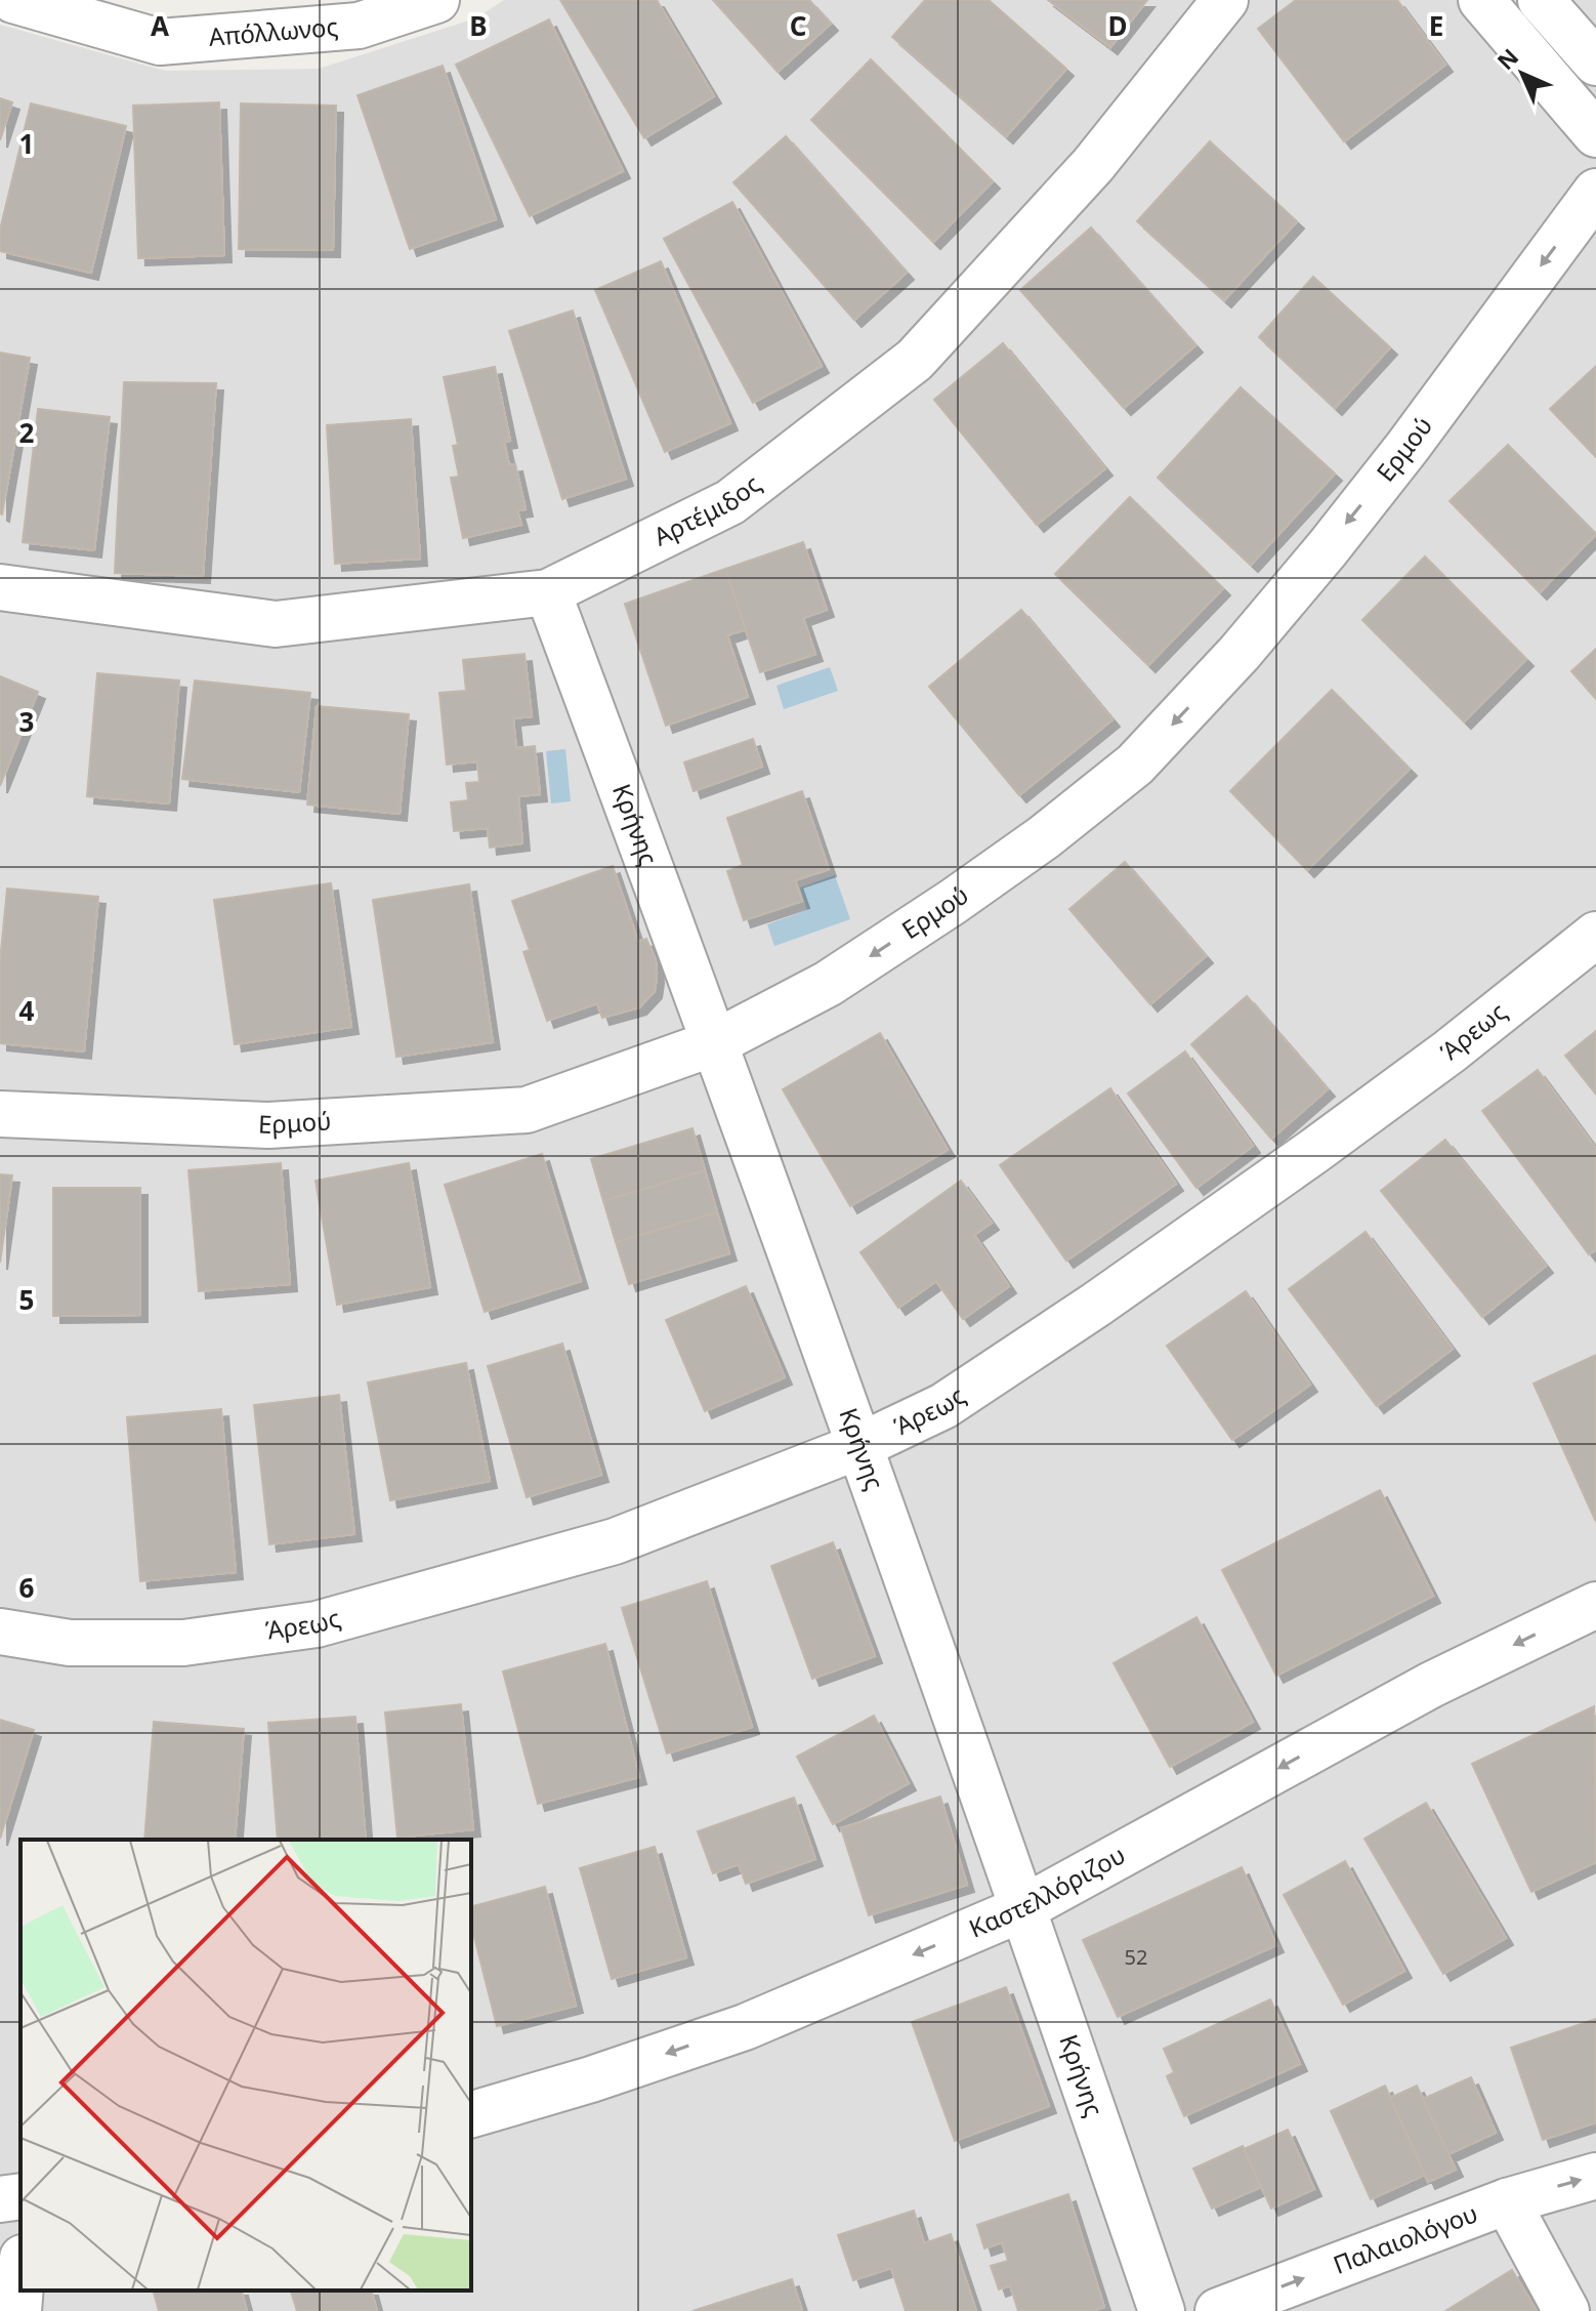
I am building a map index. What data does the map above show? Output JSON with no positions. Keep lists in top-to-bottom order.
{
  "streets": {
    "street": [
      "Απόλλωνος",
      "Ερμού",
      "Αρτέμιδος",
      "Κρήνης",
      "Άρεως",
      "Καστελλόριζου",
      "Παλαιολόγου"
    ]
  },
  "crossings": [
    ["Ερμού", "Κρήνης"],
    ["Αρτέμιδος", "Κρήνης"],
    ["Κρήνης", "Άρεως"],
    ["Κρήνης", "Καστελλόριζου"]
  ],
  "one_way": ["Ερμού", "Καστελλόριζου", "Παλαιολόγου"],
  "house_numbers": ["52"],
  "north": "top left",
  "grid": {
    "columns": [
      "A",
      "B",
      "C",
      "D",
      "E"
    ],
    "rows": [
      "1",
      "2",
      "3",
      "4",
      "5",
      "6"
    ]
  }
}
